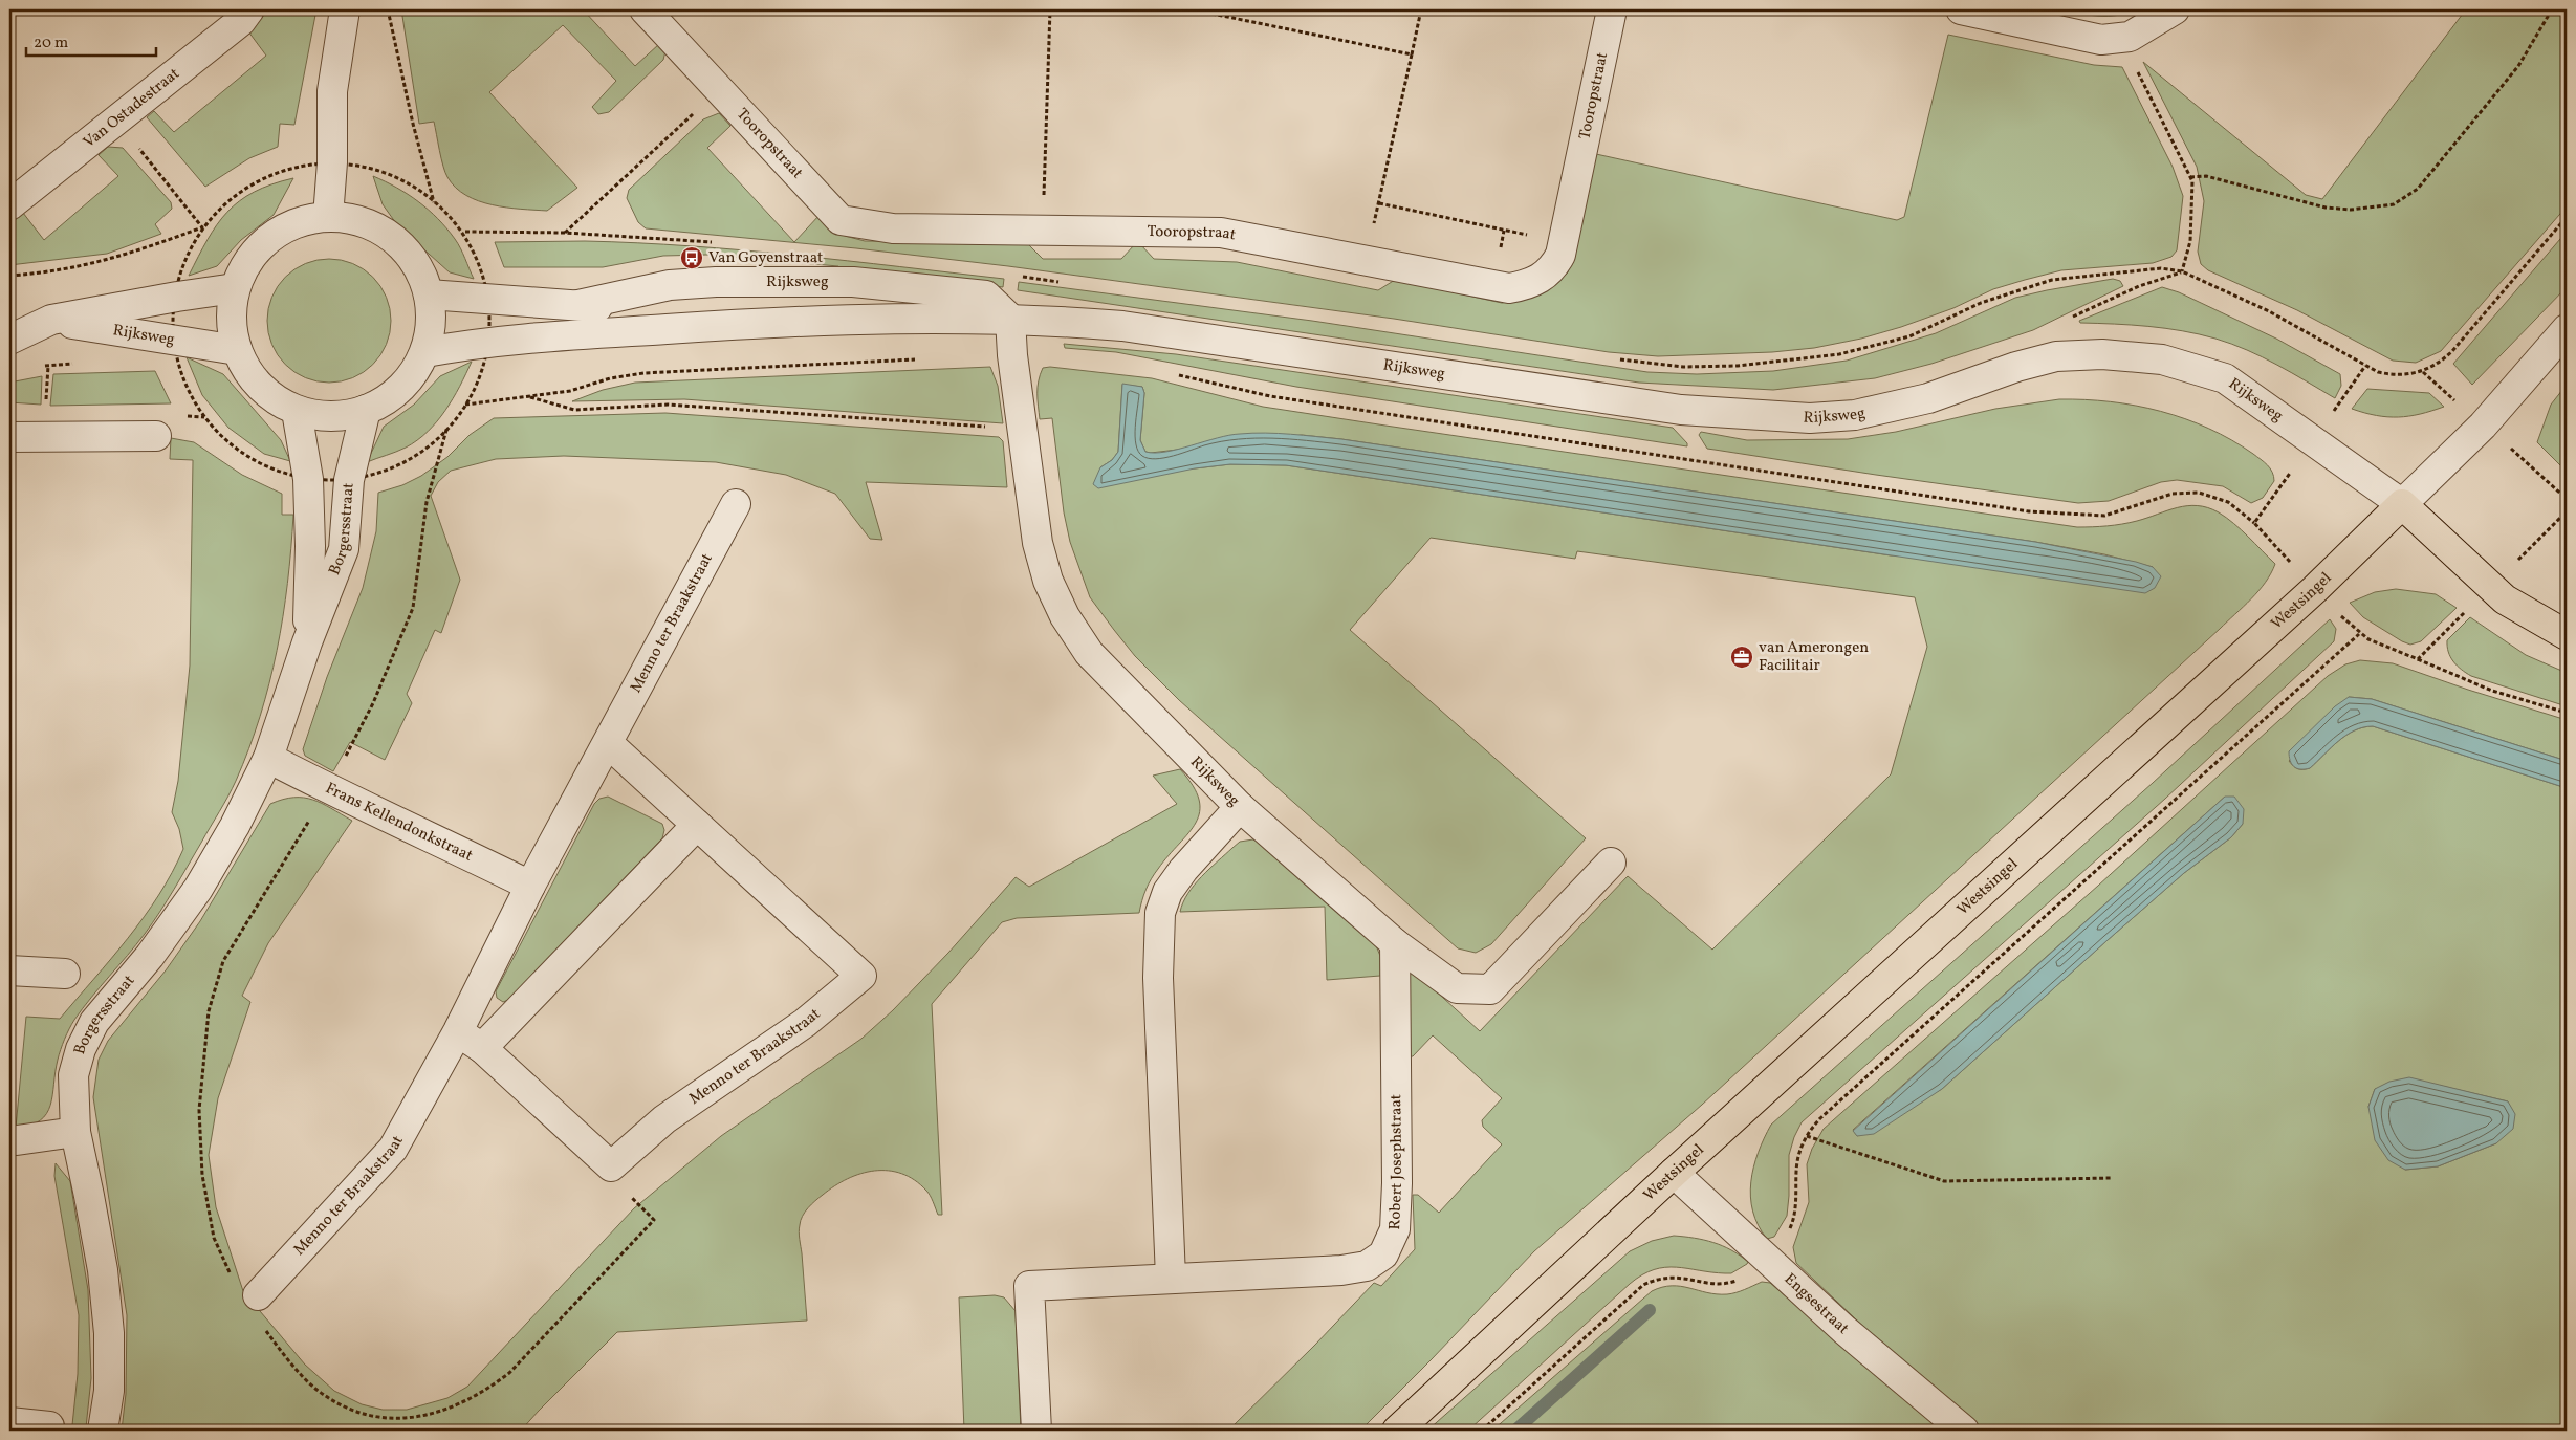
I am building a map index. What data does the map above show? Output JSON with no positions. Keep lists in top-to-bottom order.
{
  "streets": {
    "main road": ["Rijksweg", "Westsingel"],
    "street": [
      "Tooropstraat",
      "Van Ostadestraat",
      "Borgersstraat",
      "Menno ter Braakstraat",
      "Frans Kellendonkstraat",
      "Robert Josephstraat",
      "Engsestraat"
    ]
  },
  "crossings": [
    ["Rijksweg", "Westsingel"],
    ["Rijksweg", "Robert Josephstraat"],
    ["Borgersstraat", "Frans Kellendonkstraat"],
    ["Westsingel", "Engsestraat"],
    ["Menno ter Braakstraat", "Frans Kellendonkstraat"]
  ],
  "places": {
    "bus stop": ["Van Goyenstraat"],
    "office": ["van Amerongen Facilitair"]
  },
  "scale_bar": "20 m"
}
